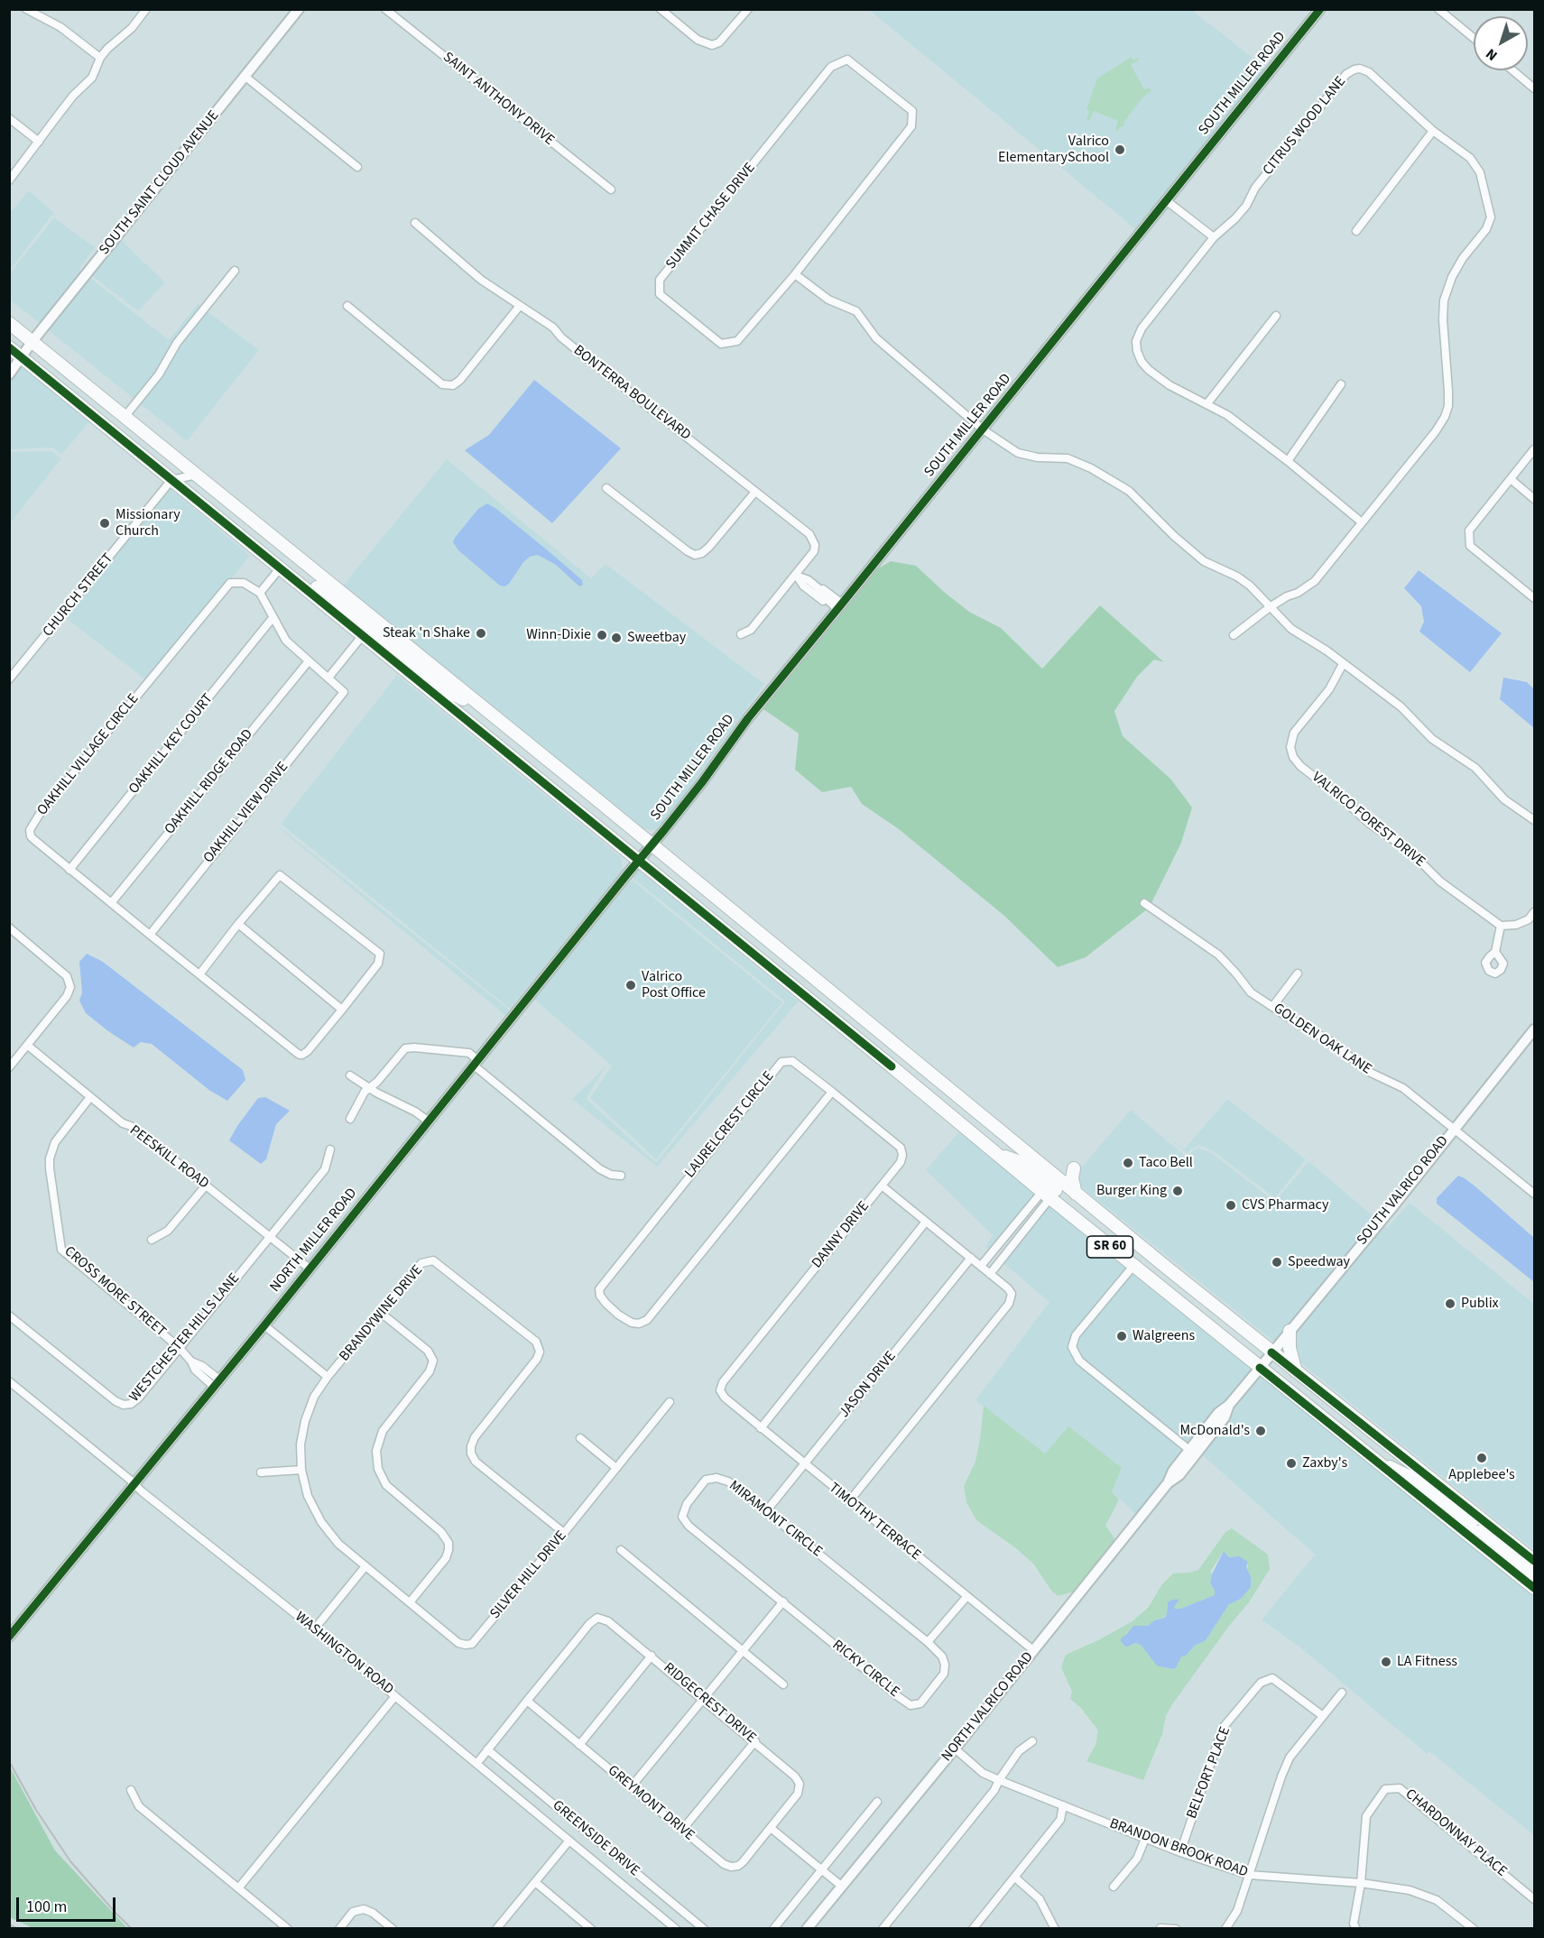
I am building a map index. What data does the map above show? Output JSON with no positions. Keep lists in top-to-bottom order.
{
  "streets": {
    "highway": ["SR 60"],
    "street": [
      "SOUTH MILLER ROAD",
      "SAINT ANTHONY DRIVE",
      "CITRUS WOOD LANE",
      "SOUTH SAINT CLOUD AVENUE",
      "SUMMIT CHASE DRIVE",
      "BONTERRA BOULEVARD",
      "CHURCH STREET",
      "OAKHILL KEY COURT",
      "OAKHILL VILLAGE CIRCLE",
      "OAKHILL RIDGE ROAD",
      "OAKHILL VIEW DRIVE",
      "VALRICO FOREST DRIVE",
      "GOLDEN OAK LANE",
      "LAURELCREST CIRCLE",
      "PEESKILL ROAD",
      "SOUTH VALRICO ROAD",
      "DANNY DRIVE",
      "NORTH MILLER ROAD",
      "CROSS MORE STREET",
      "BRANDYWINE DRIVE",
      "WESTCHESTER HILLS LANE",
      "JASON DRIVE",
      "MIRAMONT CIRCLE",
      "TIMOTHY TERRACE",
      "SILVER HILL DRIVE",
      "WASHINGTON ROAD",
      "RICKY CIRCLE",
      "RIDGECREST DRIVE",
      "NORTH VALRICO ROAD",
      "BELFORT PLACE",
      "GREYMONT DRIVE",
      "CHARDONNAY PLACE",
      "GREENSIDE DRIVE",
      "BRANDON BROOK ROAD"
    ]
  },
  "crossings": [
    ["SOUTH MILLER ROAD", "NORTH MILLER ROAD"],
    ["SOUTH MILLER ROAD", "SR 60"],
    ["SOUTH SAINT CLOUD AVENUE", "SR 60"],
    ["OAKHILL KEY COURT", "OAKHILL VILLAGE CIRCLE"],
    ["OAKHILL VILLAGE CIRCLE", "OAKHILL RIDGE ROAD"],
    ["OAKHILL VILLAGE CIRCLE", "OAKHILL VIEW DRIVE"],
    ["GOLDEN OAK LANE", "SOUTH VALRICO ROAD"],
    ["LAURELCREST CIRCLE", "DANNY DRIVE"],
    ["PEESKILL ROAD", "NORTH MILLER ROAD"],
    ["PEESKILL ROAD", "CROSS MORE STREET"],
    ["PEESKILL ROAD", "WESTCHESTER HILLS LANE"],
    ["SOUTH VALRICO ROAD", "SR 60"],
    ["SOUTH VALRICO ROAD", "NORTH VALRICO ROAD"],
    ["DANNY DRIVE", "TIMOTHY TERRACE"],
    ["NORTH MILLER ROAD", "CROSS MORE STREET"],
    ["NORTH MILLER ROAD", "WASHINGTON ROAD"],
    ["SR 60", "NORTH VALRICO ROAD"],
    ["CROSS MORE STREET", "WESTCHESTER HILLS LANE"],
    ["BRANDYWINE DRIVE", "SILVER HILL DRIVE"],
    ["JASON DRIVE", "MIRAMONT CIRCLE"],
    ["JASON DRIVE", "TIMOTHY TERRACE"],
    ["MIRAMONT CIRCLE", "RICKY CIRCLE"],
    ["TIMOTHY TERRACE", "NORTH VALRICO ROAD"],
    ["RIDGECREST DRIVE", "GREYMONT DRIVE"],
    ["NORTH VALRICO ROAD", "BRANDON BROOK ROAD"],
    ["BELFORT PLACE", "BRANDON BROOK ROAD"],
    ["CHARDONNAY PLACE", "BRANDON BROOK ROAD"]
  ],
  "places": [
    "Valrico ElementarySchool",
    "Missionary Church",
    "Steak 'n Shake",
    "Winn-Dixie",
    "Sweetbay",
    "Valrico Post Office",
    "Taco Bell",
    "Burger King",
    "CVS Pharmacy",
    "Speedway",
    "Publix",
    "Walgreens",
    "McDonald's",
    "Applebee's",
    "Zaxby's",
    "LA Fitness"
  ],
  "scale_bar": "100 m",
  "north": "bottom left"
}
